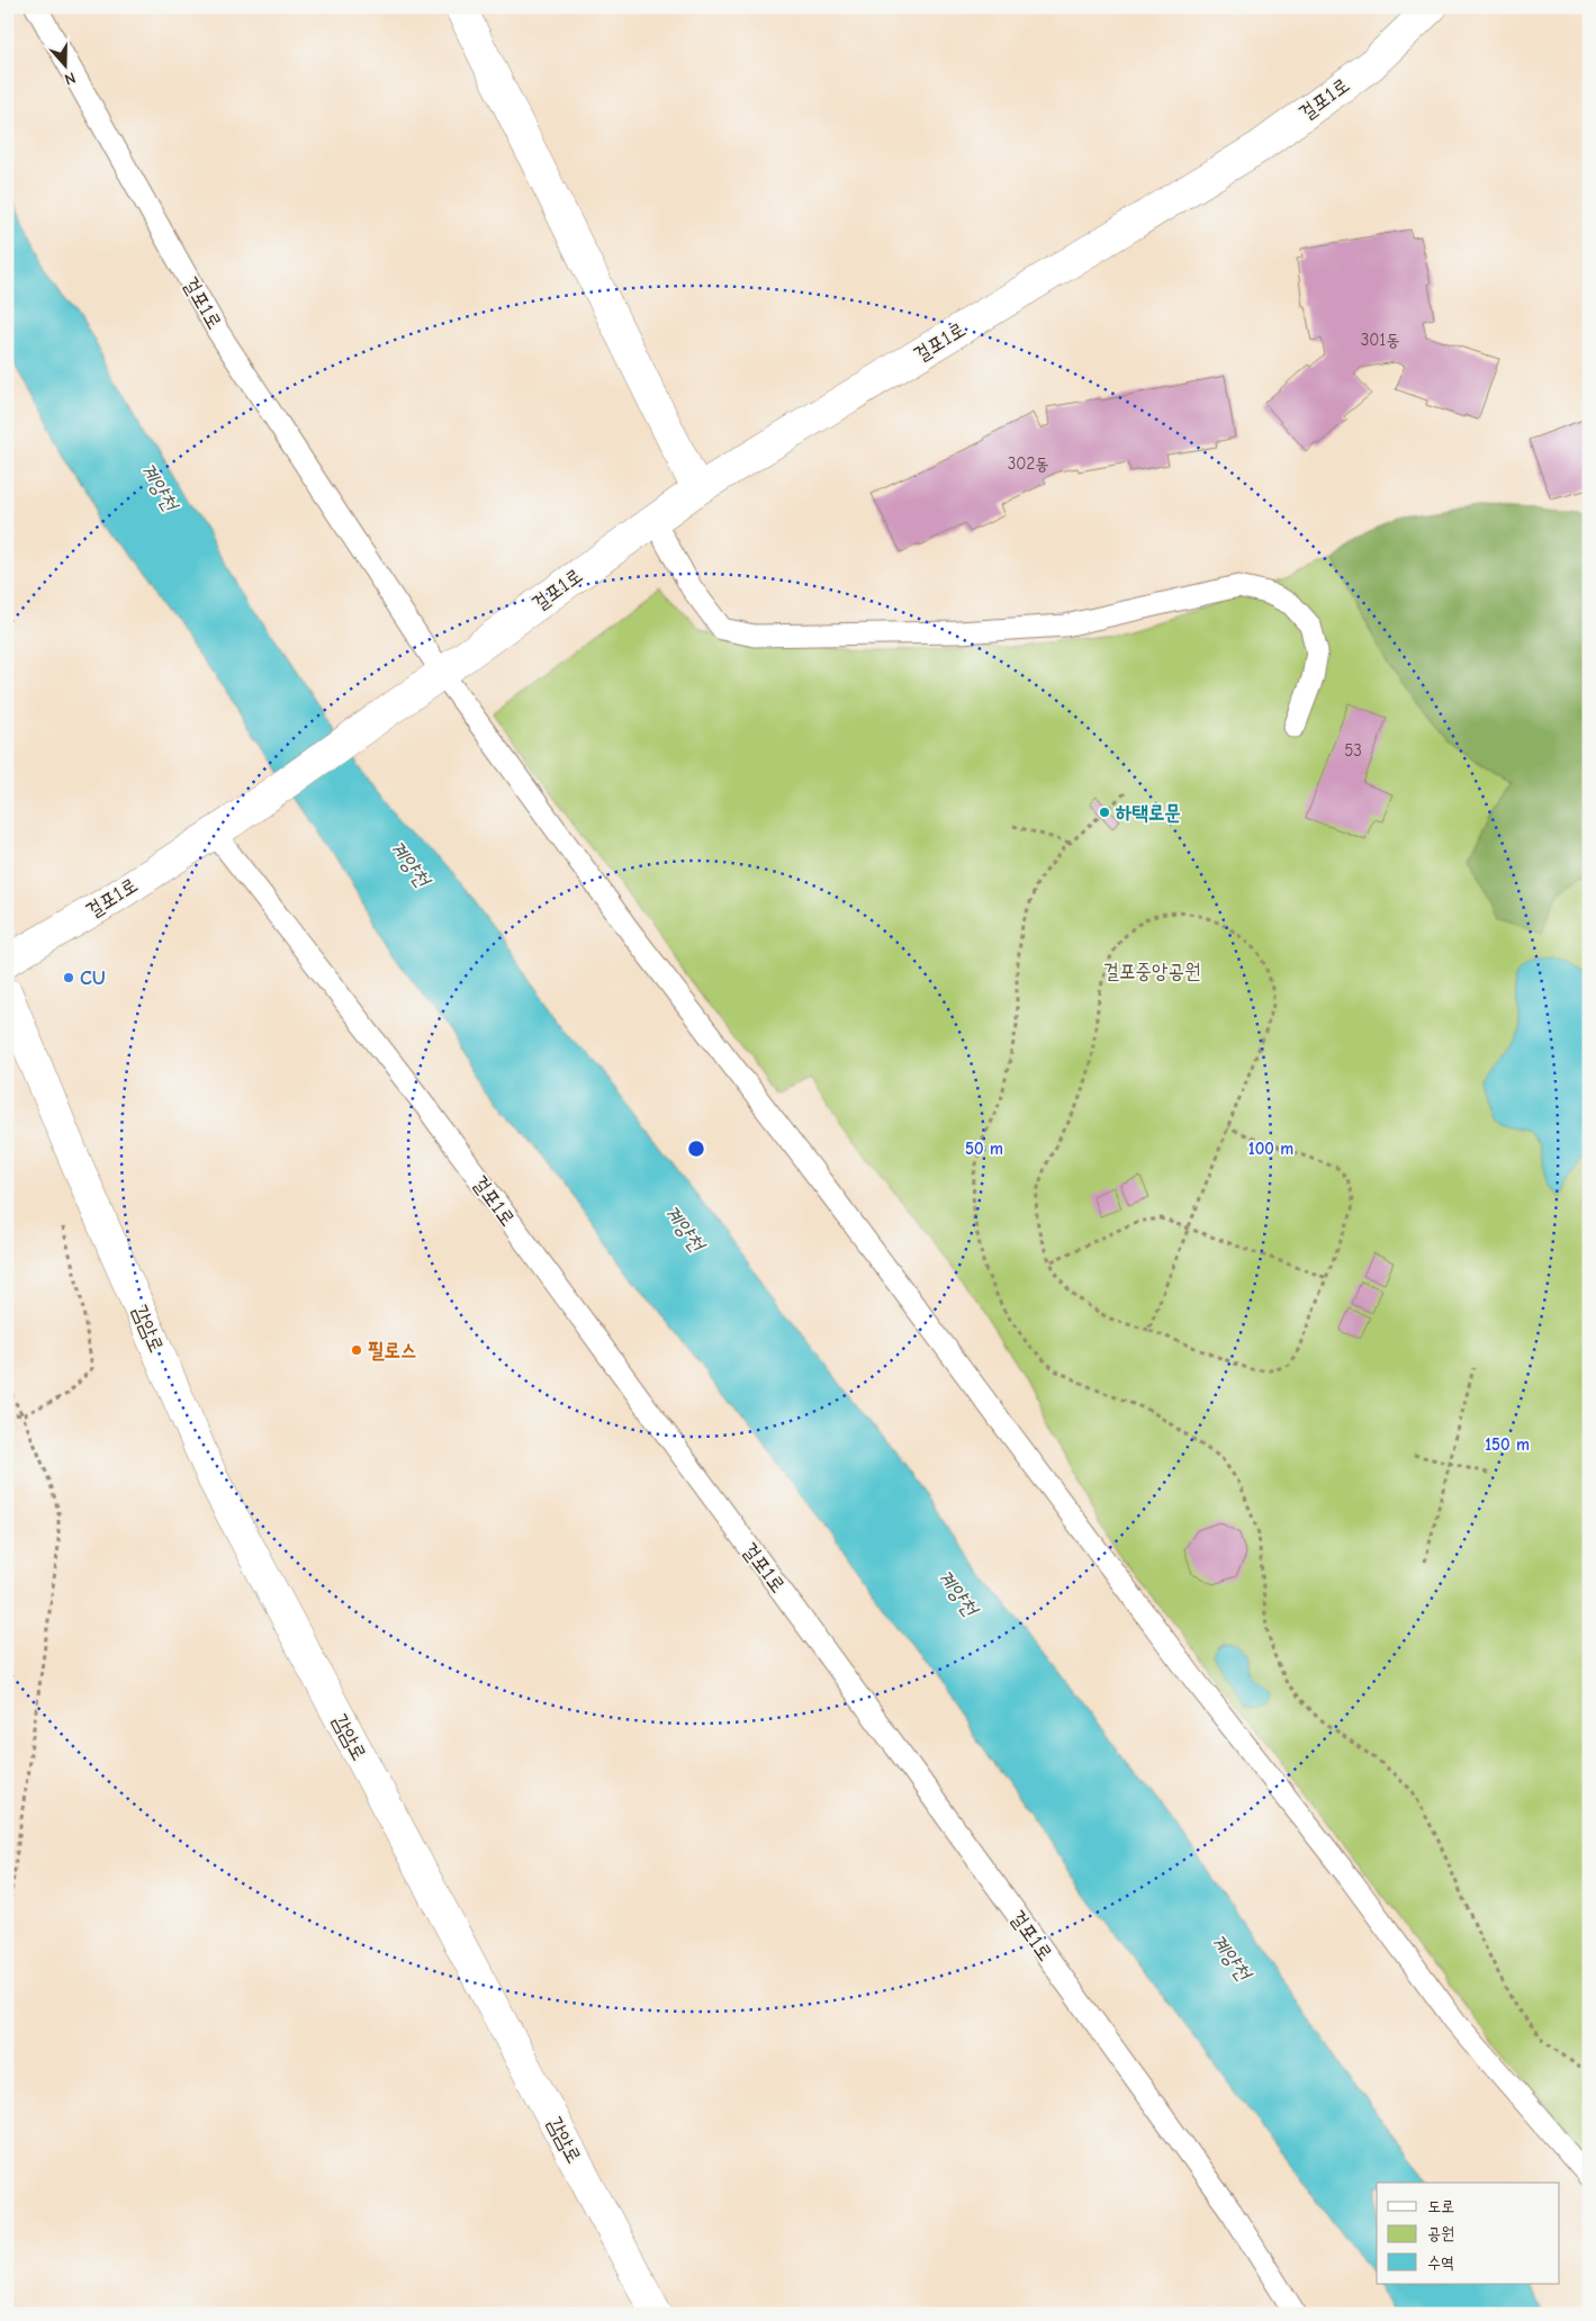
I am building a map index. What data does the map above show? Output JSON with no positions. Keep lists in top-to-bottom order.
{
  "streets": {
    "street": ["걸포1로", "감암로"]
  },
  "water": ["계양천"],
  "parks": ["걸포중앙공원"],
  "places": ["하택로문", "CU", "필로스"],
  "house_numbers": ["301동", "302동", "53"],
  "legend": ["도로", "공원", "수역"],
  "north": "bottom",
  "rings": ["50 m", "100 m", "150 m"]
}
